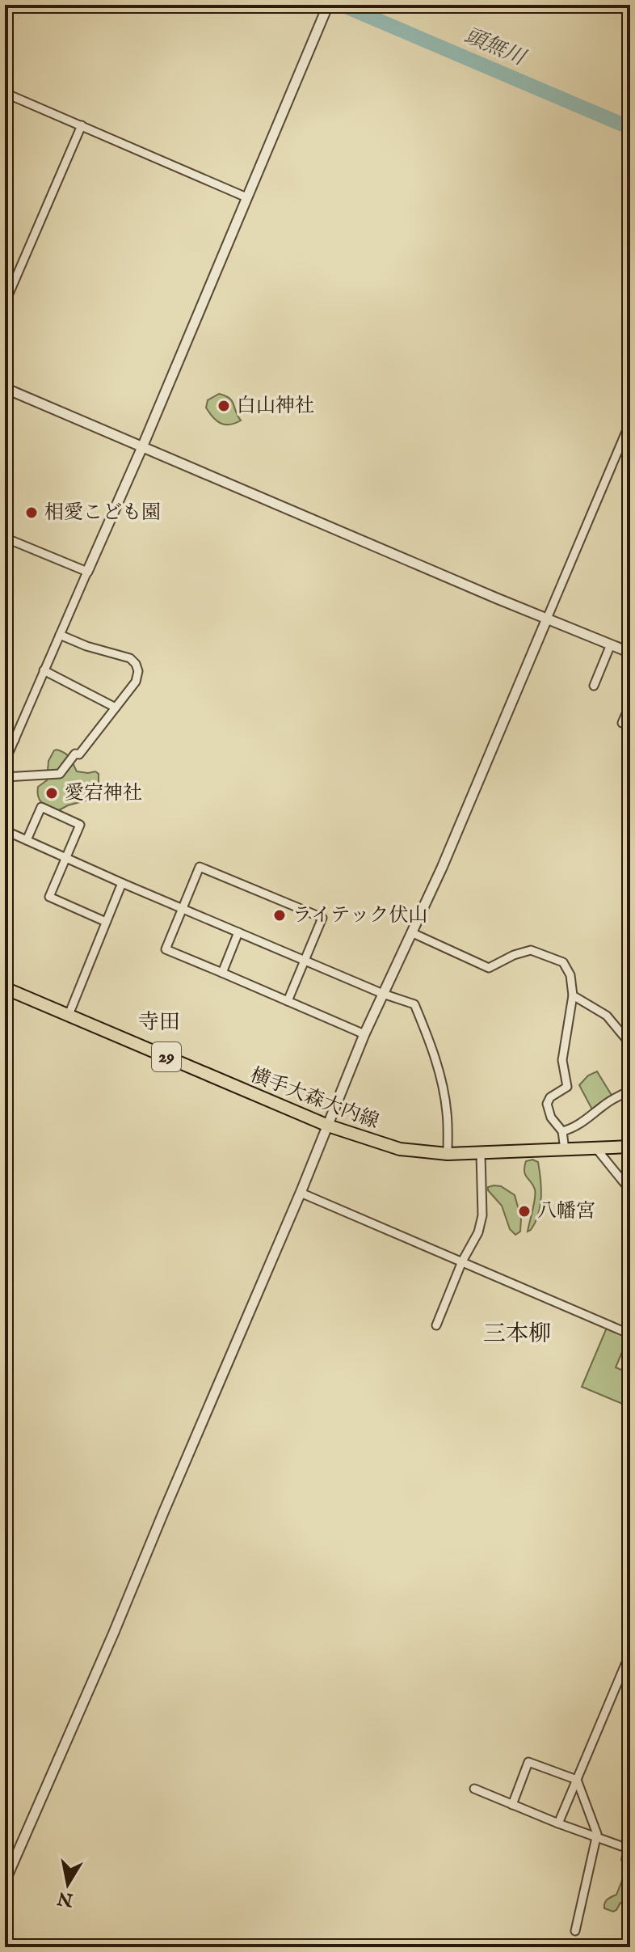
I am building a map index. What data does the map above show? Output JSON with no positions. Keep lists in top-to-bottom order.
{
  "streets": {
    "main road": ["29", "横手大森大内線"]
  },
  "districts": ["寺田", "三本柳"],
  "water": ["頭無川"],
  "places": [
    "白山神社",
    "相愛こども園",
    "愛宕神社",
    "ライテック伏山",
    "八幡宮"
  ],
  "north": "bottom"
}
